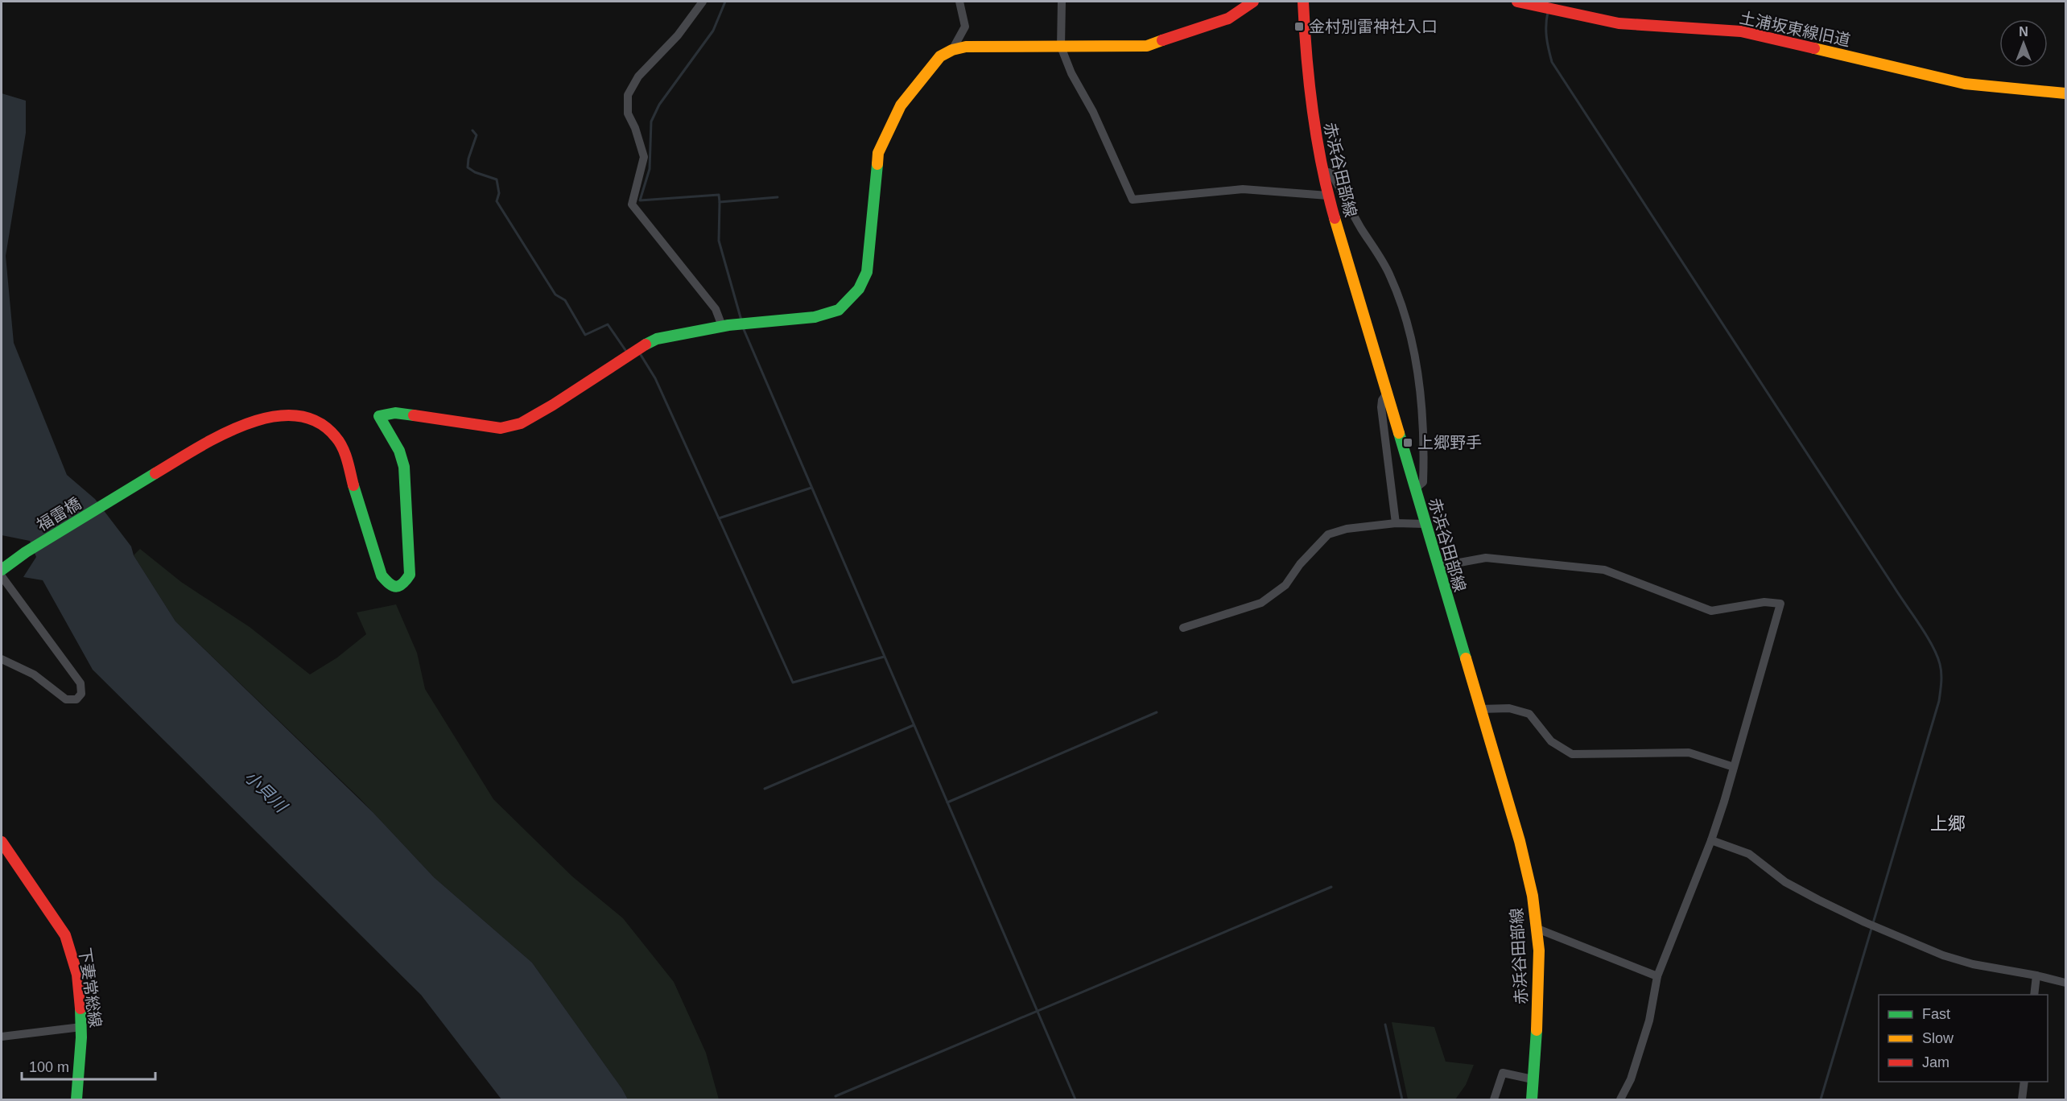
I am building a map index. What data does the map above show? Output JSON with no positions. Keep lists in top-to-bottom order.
{
  "streets": {
    "street": [
      "土浦坂東線旧道",
      "赤浜谷田部線",
      "福雷橋",
      "下妻常総線"
    ]
  },
  "districts": ["上郷"],
  "water": ["小貝川"],
  "places": {
    "transit": ["金村別雷神社入口", "上郷野手"]
  },
  "legend": ["Fast", "Slow", "Jam"],
  "scale_bar": "100 m",
  "north": "top"
}
